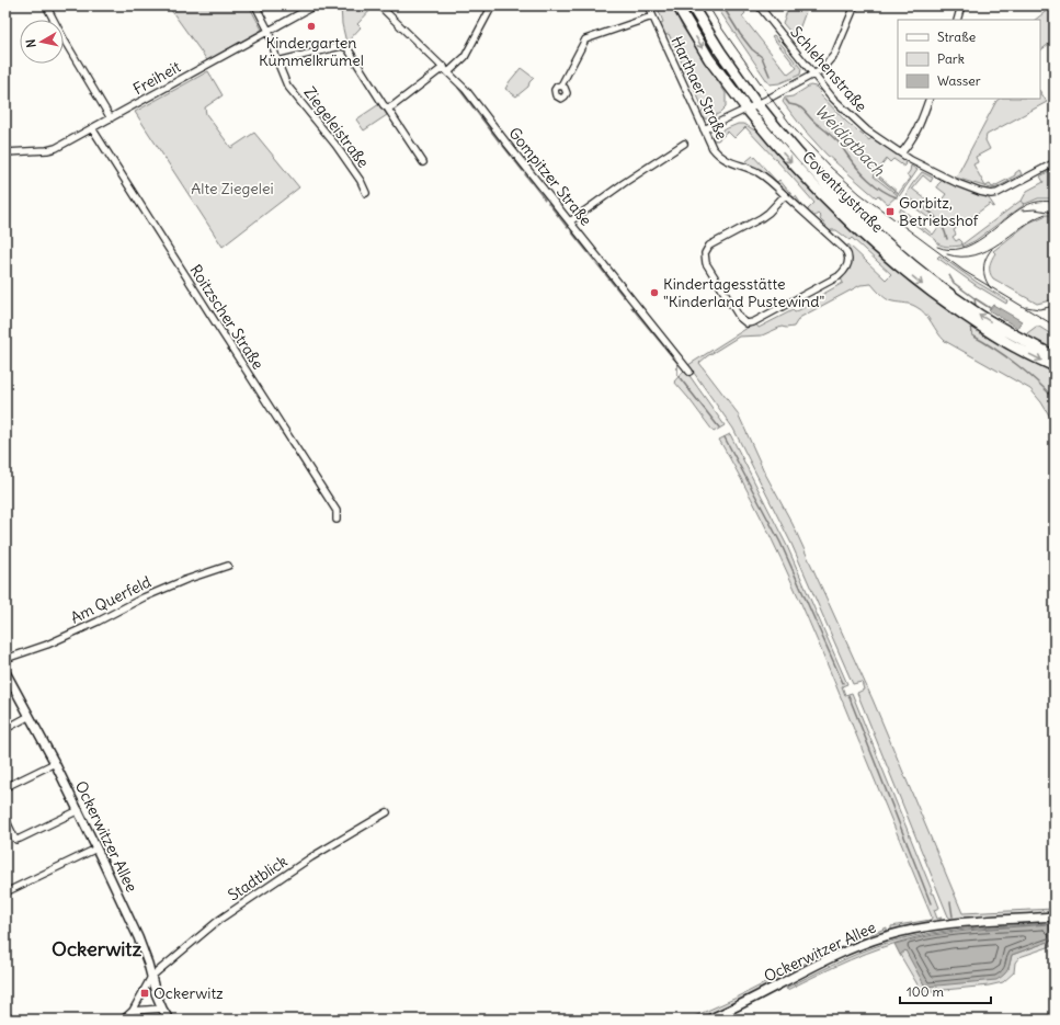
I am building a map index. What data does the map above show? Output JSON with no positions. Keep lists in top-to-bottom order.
{
  "streets": {
    "main road": ["Coventrystraße"],
    "street": [
      "Schlehenstraße",
      "Freiheit",
      "Harthaer Straße",
      "Ziegeleistraße",
      "Gompitzer Straße",
      "Roitzscher Straße",
      "Am Querfeld",
      "Ockerwitzer Allee",
      "Stadtblick"
    ]
  },
  "crossings": [
    ["Freiheit", "Ziegeleistraße"],
    ["Freiheit", "Roitzscher Straße"],
    ["Ockerwitzer Allee", "Stadtblick"]
  ],
  "districts": ["Ockerwitz"],
  "water": ["Weidigtbach"],
  "parks": ["Alte Ziegelei"],
  "places": {
    "other": ["Kindergarten Kümmelkrümel", "Kindertagesstätte \"Kinderland Pustewind\""],
    "transit": ["Gorbitz, Betriebshof", "Ockerwitz"]
  },
  "legend": ["Straße", "Park", "Wasser"],
  "scale_bar": "100 m",
  "north": "left"
}
